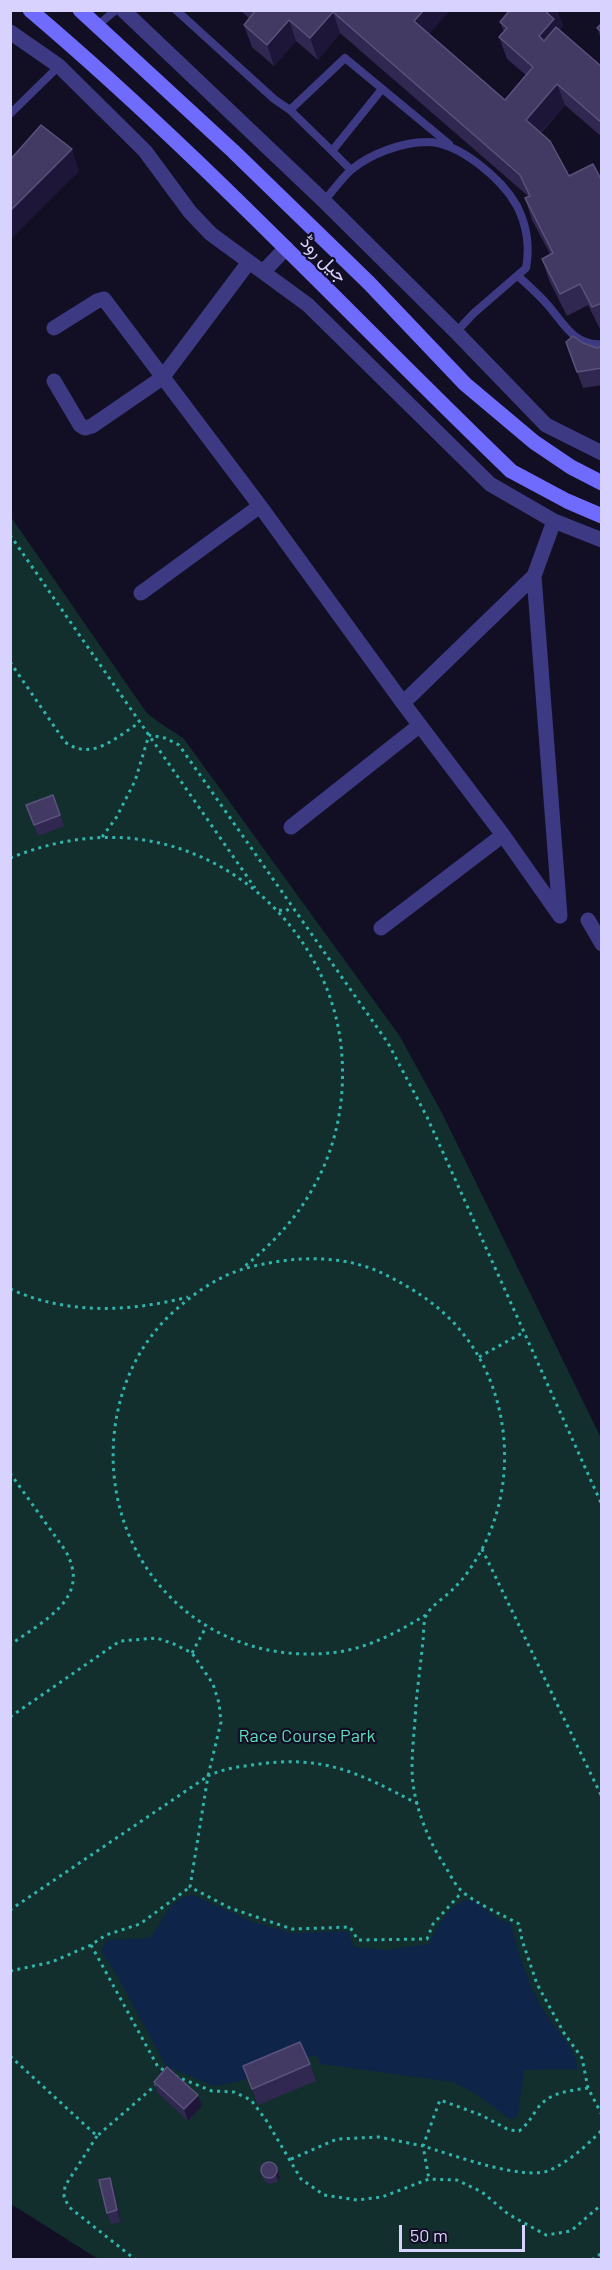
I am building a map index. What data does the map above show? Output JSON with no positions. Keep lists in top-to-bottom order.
{
  "streets": {
    "main road": ["جیل روڈ"]
  },
  "parks": ["Race Course Park"],
  "scale_bar": "50 m"
}
